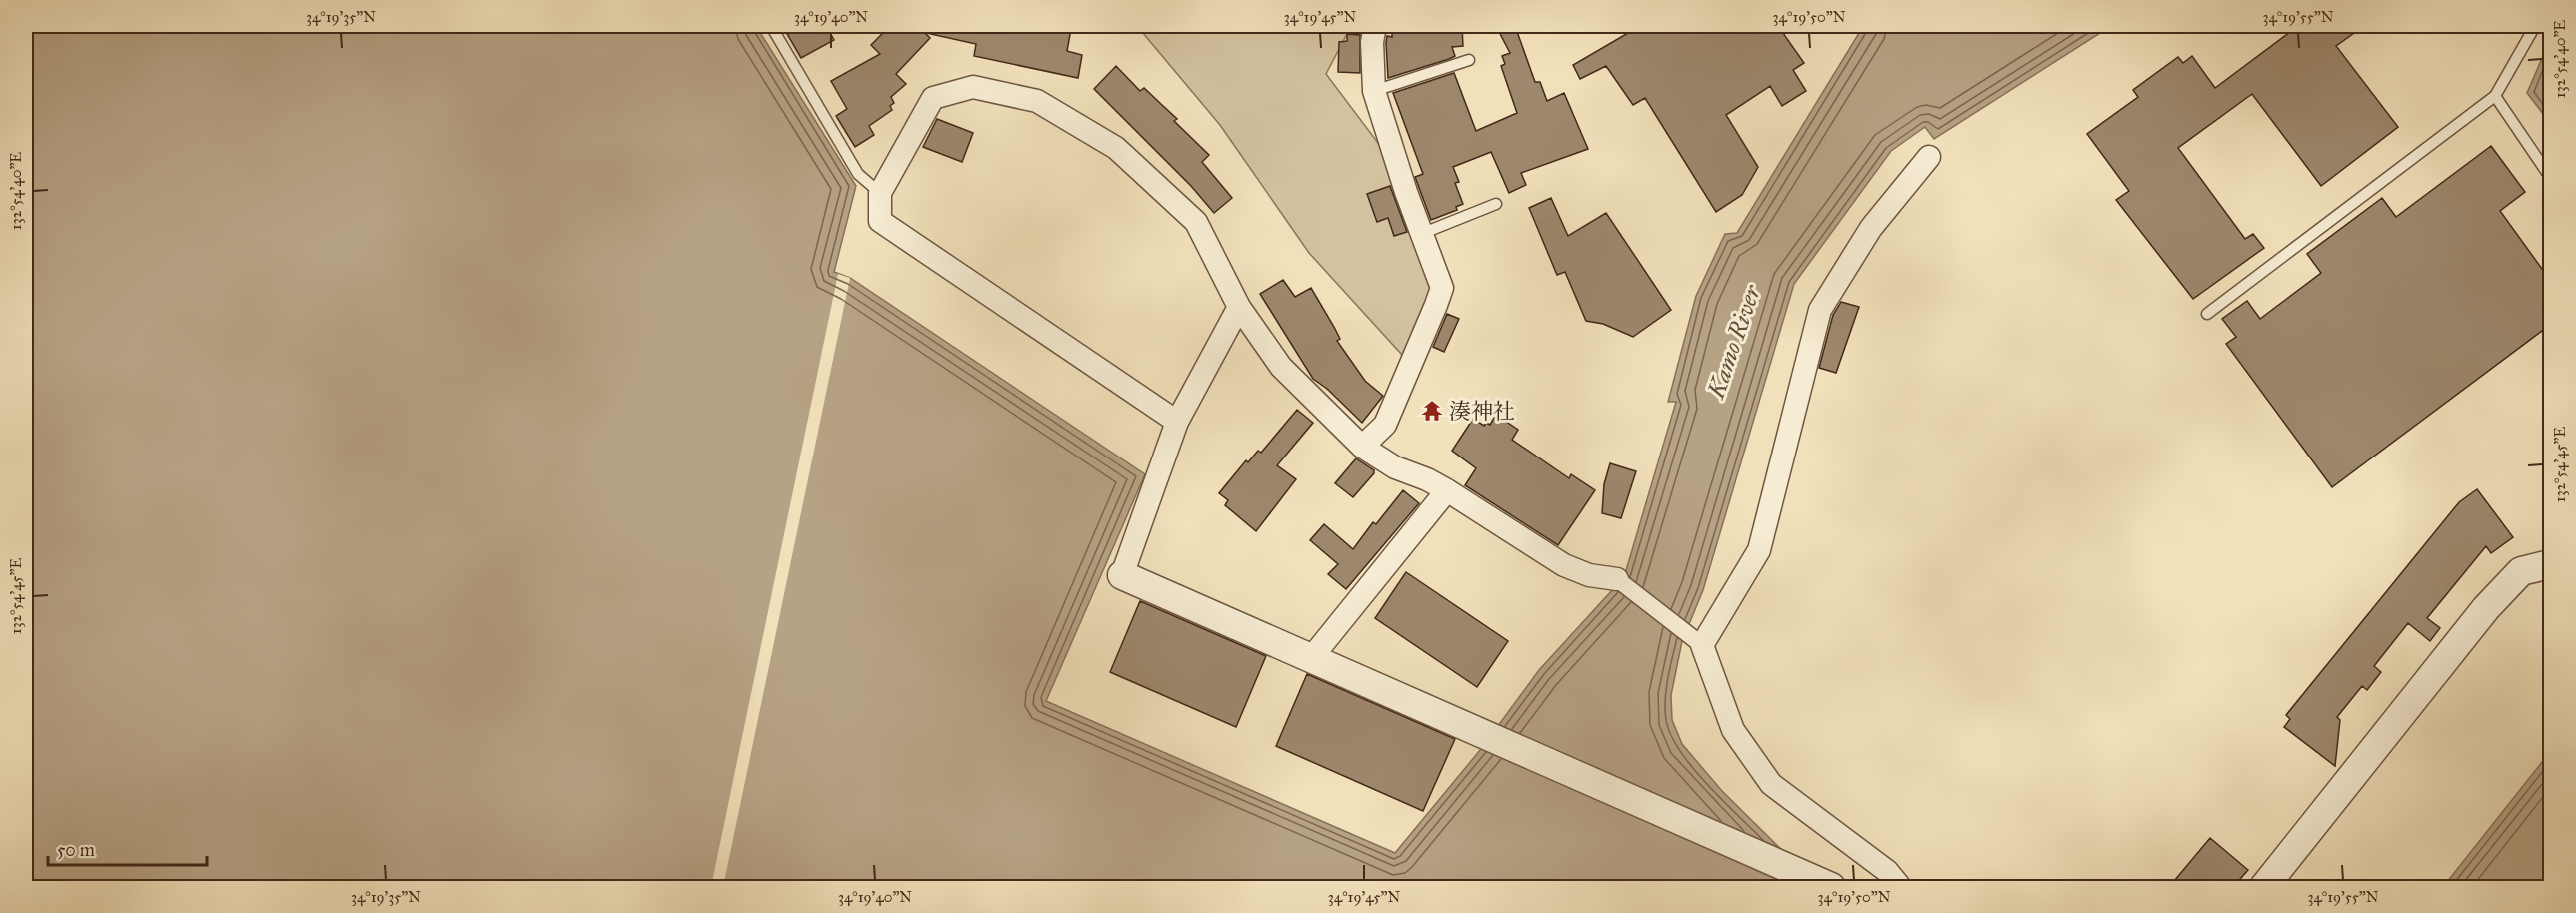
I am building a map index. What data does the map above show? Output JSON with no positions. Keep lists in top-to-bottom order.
{
  "water": ["Kamo River"],
  "places": {
    "temple": ["湊神社"]
  },
  "scale_bar": "50 m",
  "coordinates": [
    "34°19'35\"N",
    "34°19'40\"N",
    "34°19'45\"N",
    "34°19'50\"N",
    "34°19'55\"N",
    "132°54'40\"E",
    "132°54'45\"E"
  ]
}
